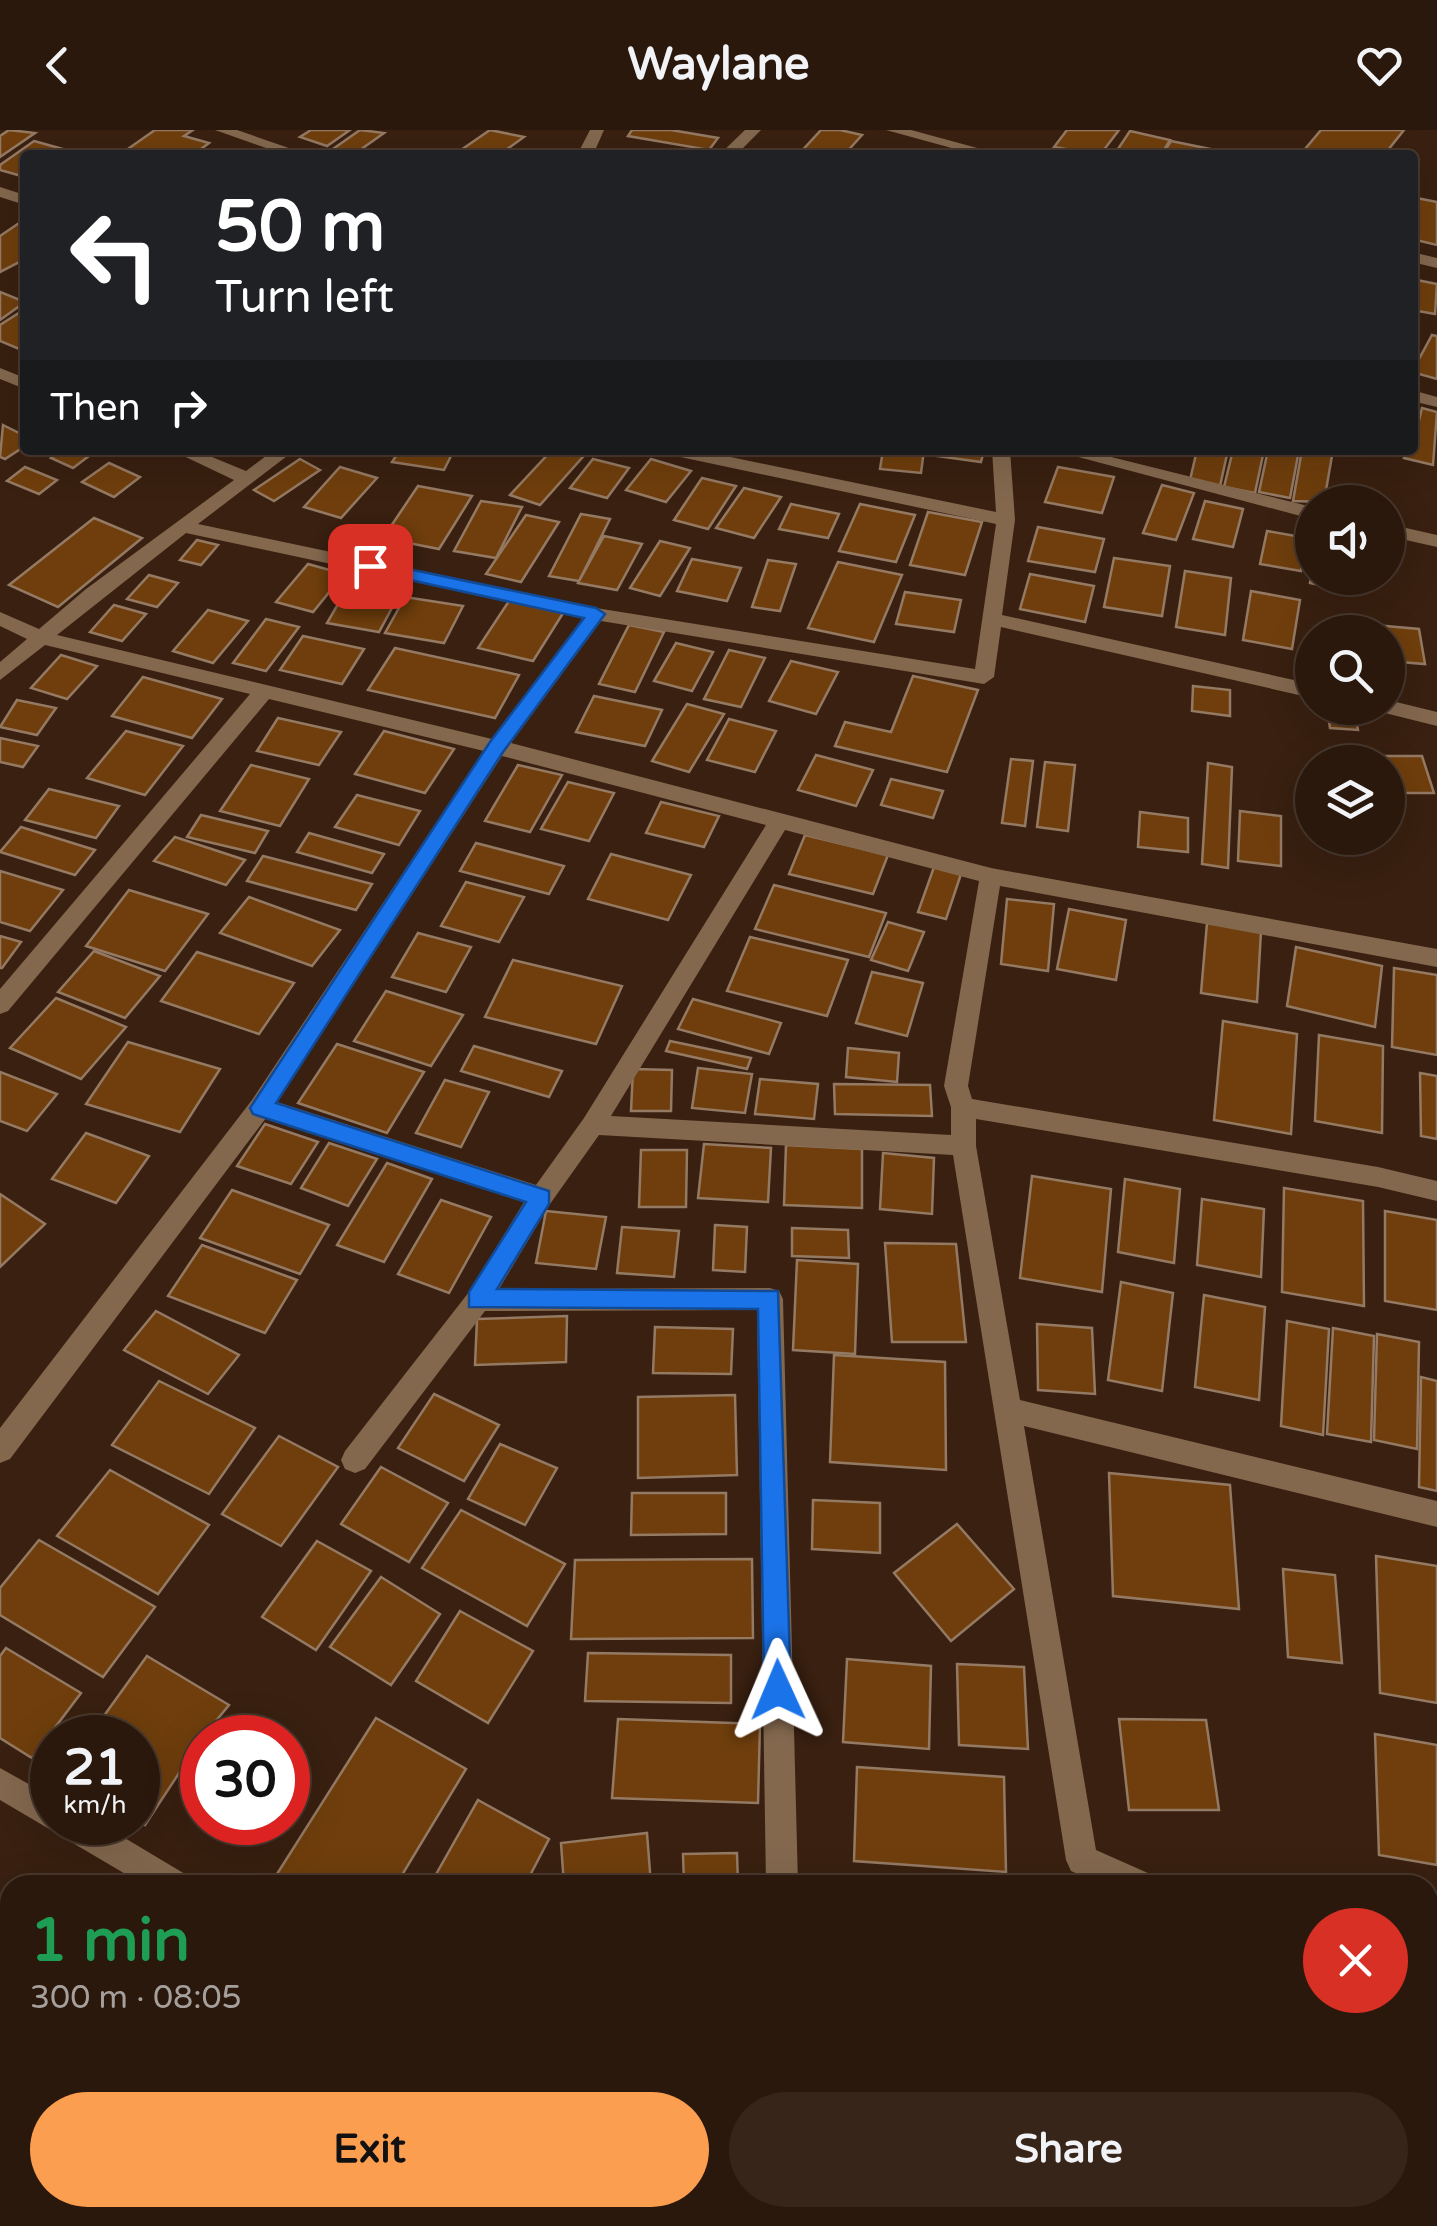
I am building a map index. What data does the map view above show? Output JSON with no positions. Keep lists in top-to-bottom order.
{
  "page": {
    "header": "Waylane",
    "turn": ["50 m", "Turn left"],
    "then": "Then",
    "speed": "21 km/h",
    "limit": "30",
    "heading": ["1 min", "300 m · 08:05"],
    "buttons": ["Exit", "Share"]
  }
}
